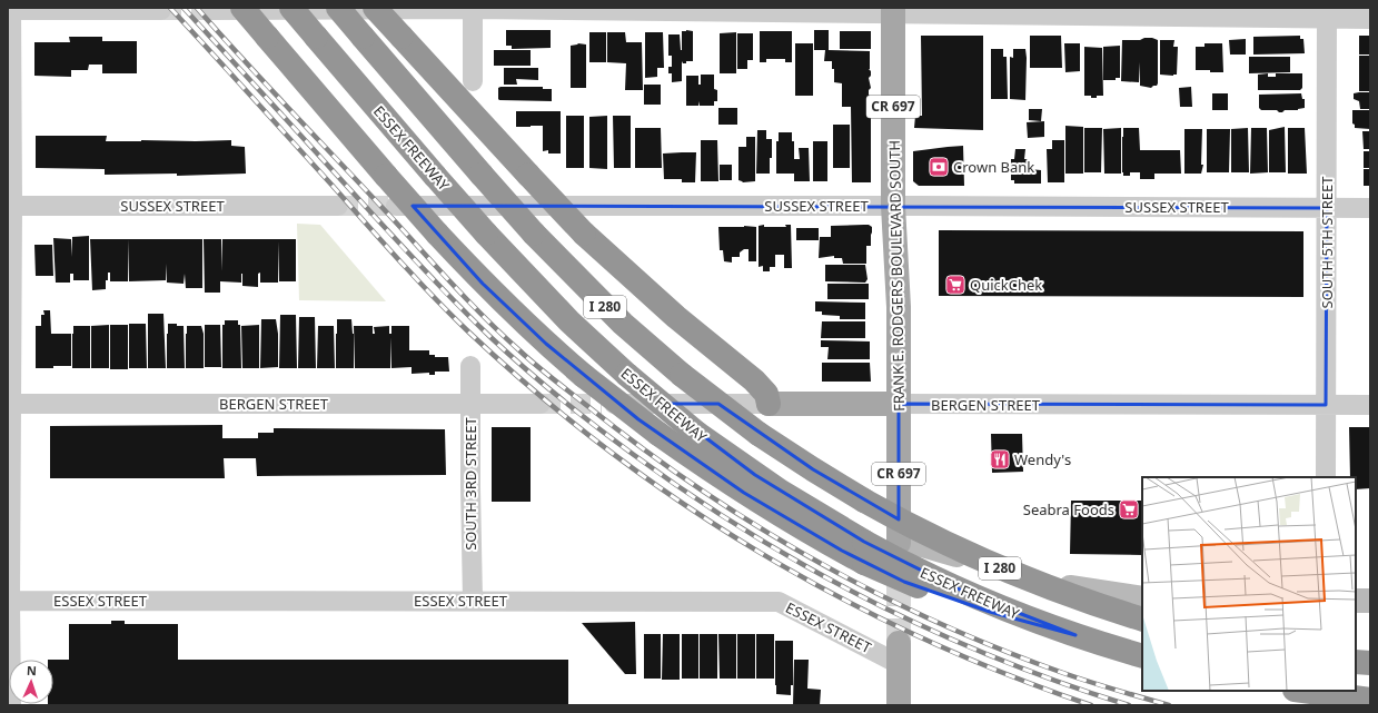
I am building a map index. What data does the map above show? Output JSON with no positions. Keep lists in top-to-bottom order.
{
  "streets": {
    "highway": ["ESSEX FREEWAY", "I 280"],
    "main road": ["CR 697", "FRANK E. RODGERS BOULEVARD SOUTH", "BERGEN STREET"],
    "street": [
      "SUSSEX STREET",
      "SOUTH 5TH STREET",
      "SOUTH 3RD STREET",
      "ESSEX STREET"
    ]
  },
  "crossings": [
    ["SUSSEX STREET", "SOUTH 5TH STREET"],
    ["SUSSEX STREET", "FRANK E. RODGERS BOULEVARD SOUTH"],
    ["SOUTH 5TH STREET", "BERGEN STREET"],
    ["FRANK E. RODGERS BOULEVARD SOUTH", "BERGEN STREET"],
    ["BERGEN STREET", "SOUTH 3RD STREET"],
    ["SOUTH 3RD STREET", "ESSEX STREET"]
  ],
  "places": {
    "bank": ["Crown Bank"],
    "supermarket": ["QuickChek", "Seabra Foods"],
    "restaurant": ["Wendy's"]
  },
  "north": "top"
}
